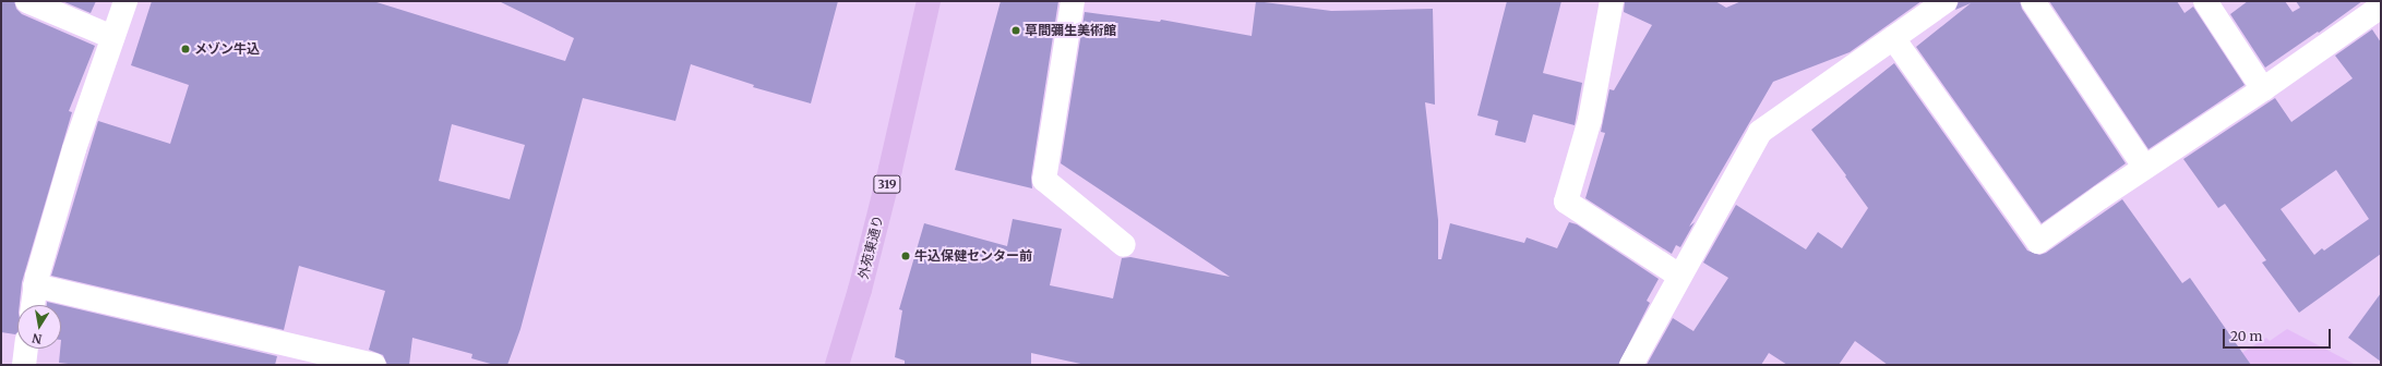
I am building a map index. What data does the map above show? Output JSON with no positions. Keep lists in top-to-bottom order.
{
  "streets": {
    "main road": ["319", "外苑東通り"]
  },
  "places": ["草間彌生美術館", "メゾン牛込", "牛込保健センター前"],
  "scale_bar": "20 m",
  "north": "bottom"
}
